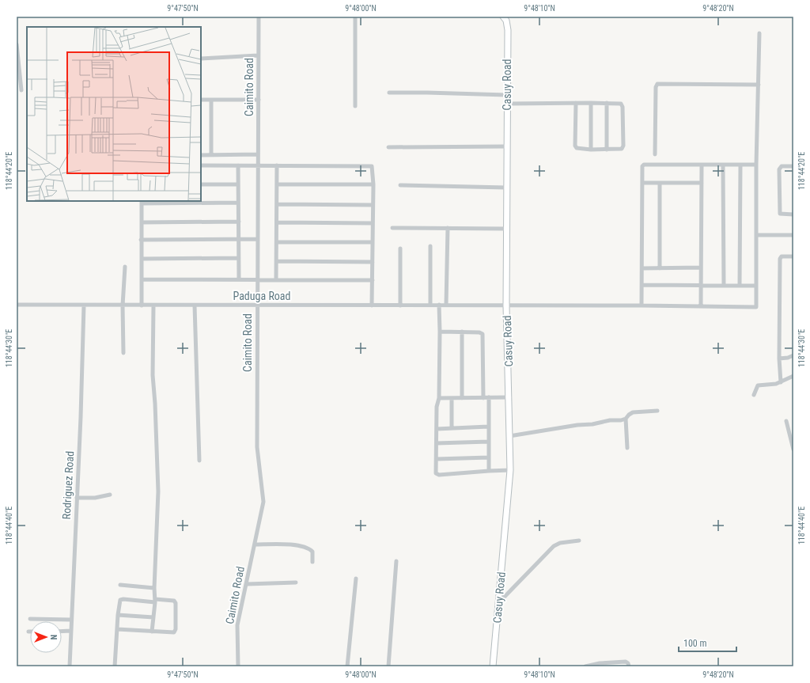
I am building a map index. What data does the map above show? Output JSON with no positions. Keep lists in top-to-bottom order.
{
  "streets": {
    "street": [
      "Casuy Road",
      "Caimito Road",
      "Paduga Road",
      "Rodriguez Road"
    ]
  },
  "crossings": [
    ["Casuy Road", "Paduga Road"],
    ["Caimito Road", "Paduga Road"],
    ["Paduga Road", "Rodriguez Road"]
  ],
  "scale_bar": "100 m",
  "north": "right",
  "coordinates": [
    "9°47'50\"N",
    "9°48'00\"N",
    "9°48'10\"N",
    "9°48'20\"N",
    "118°44'20\"E",
    "118°44'30\"E",
    "118°44'40\"E"
  ]
}
